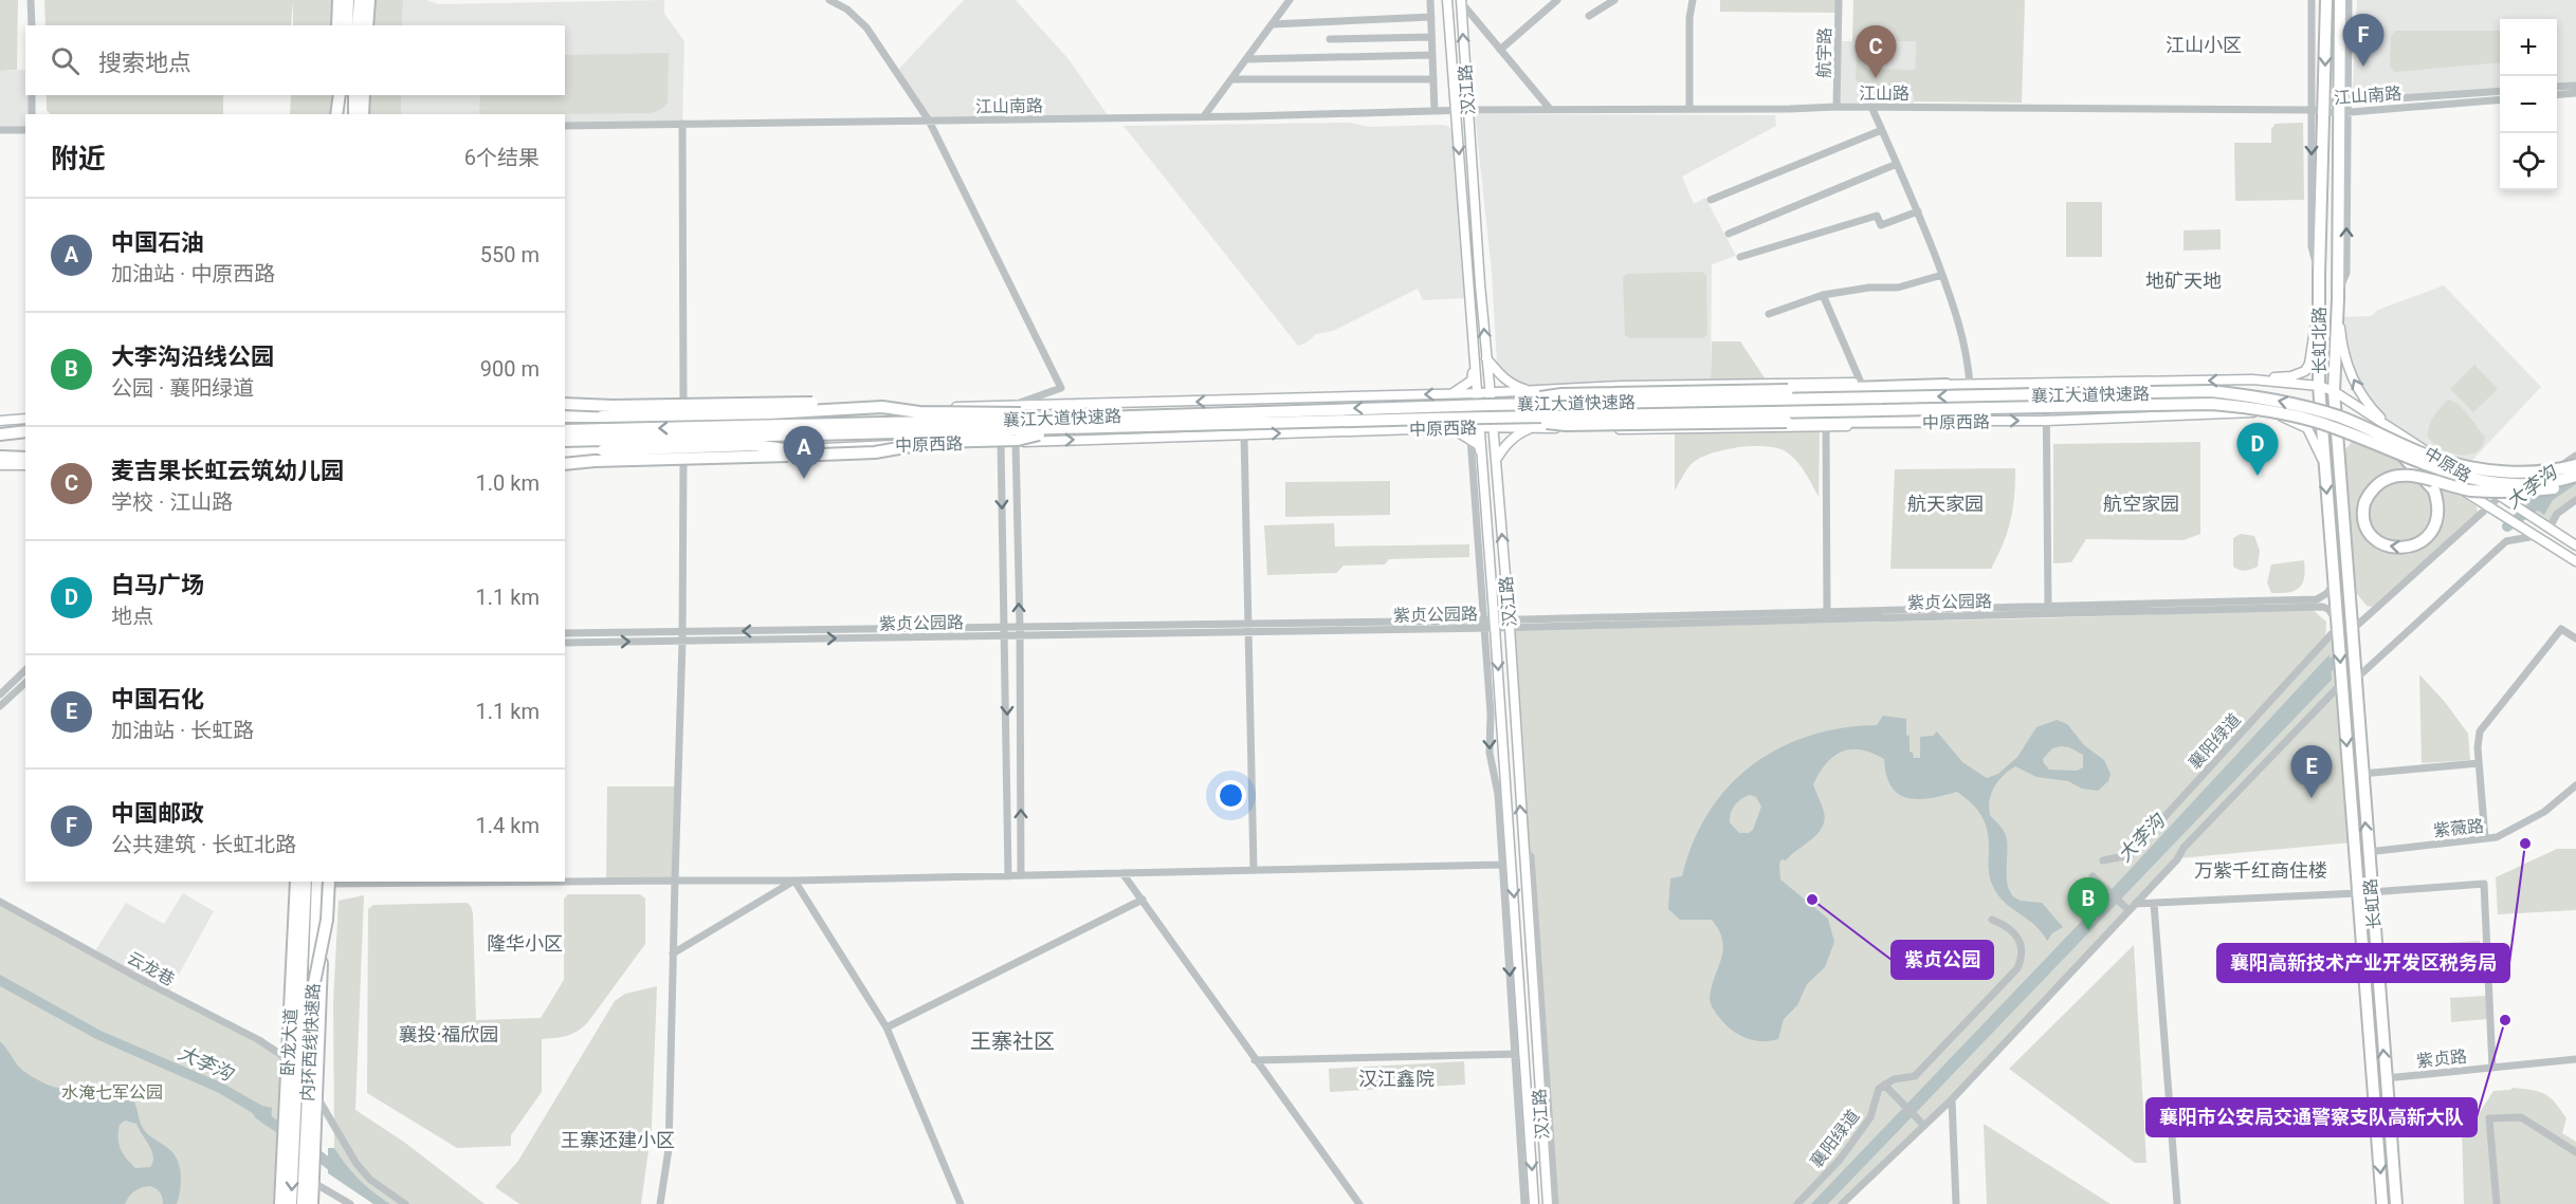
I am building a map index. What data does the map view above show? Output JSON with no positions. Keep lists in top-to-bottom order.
{
  "streets": {
    "highway": [
      "长虹北路",
      "襄江大道快速路",
      "长虹路",
      "卧龙大道",
      "内环西线快速路"
    ],
    "main road": ["汉江路", "中原西路", "中原路"],
    "street": [
      "航宇路",
      "江山路",
      "江山南路",
      "紫贞公园路",
      "襄阳绿道",
      "紫薇路",
      "云龙巷",
      "紫贞路"
    ]
  },
  "crossings": [
    ["航宇路", "江山路"],
    ["汉江路", "江山路"],
    ["汉江路", "江山南路"],
    ["汉江路", "中原西路"],
    ["汉江路", "紫贞公园路"],
    ["江山路", "江山南路"],
    ["江山南路", "长虹北路"],
    ["长虹北路", "中原西路"],
    ["长虹北路", "中原路"],
    ["长虹北路", "紫贞公园路"],
    ["长虹北路", "襄阳绿道"],
    ["长虹北路", "长虹路"],
    ["中原西路", "中原路"],
    ["紫贞公园路", "襄阳绿道"],
    ["紫薇路", "长虹路"],
    ["长虹路", "紫贞路"],
    ["云龙巷", "卧龙大道"]
  ],
  "districts": [
    "江山小区",
    "地矿天地",
    "航天家园",
    "航空家园",
    "万紫千红商住楼",
    "隆华小区",
    "襄投·福欣园",
    "王寨社区",
    "汉江鑫院",
    "王寨还建小区"
  ],
  "water": ["大李沟"],
  "parks": ["水淹七军公园"],
  "places": ["襄阳高新技术产业开发区税务局", "紫贞公园", "襄阳市公安局交通警察支队高新大队"],
  "page": {
    "pins": [
      "F",
      "C",
      "D",
      "A",
      "E",
      "B"
    ],
    "map_buttons": ["+", "−"],
    "search": "搜索地点",
    "heading": ["附近", "6个结果"],
    "list": [
      {
        "mark": "A",
        "name": "中国石油",
        "note": "加油站 · 中原西路",
        "value": "550 m"
      },
      {
        "mark": "B",
        "name": "大李沟沿线公园",
        "note": "公园 · 襄阳绿道",
        "value": "900 m"
      },
      {
        "mark": "C",
        "name": "麦吉果长虹云筑幼儿园",
        "note": "学校 · 江山路",
        "value": "1.0 km"
      },
      {
        "mark": "D",
        "name": "白马广场",
        "note": "地点",
        "value": "1.1 km"
      },
      {
        "mark": "E",
        "name": "中国石化",
        "note": "加油站 · 长虹路",
        "value": "1.1 km"
      },
      {
        "mark": "F",
        "name": "中国邮政",
        "note": "公共建筑 · 长虹北路",
        "value": "1.4 km"
      }
    ]
  }
}
